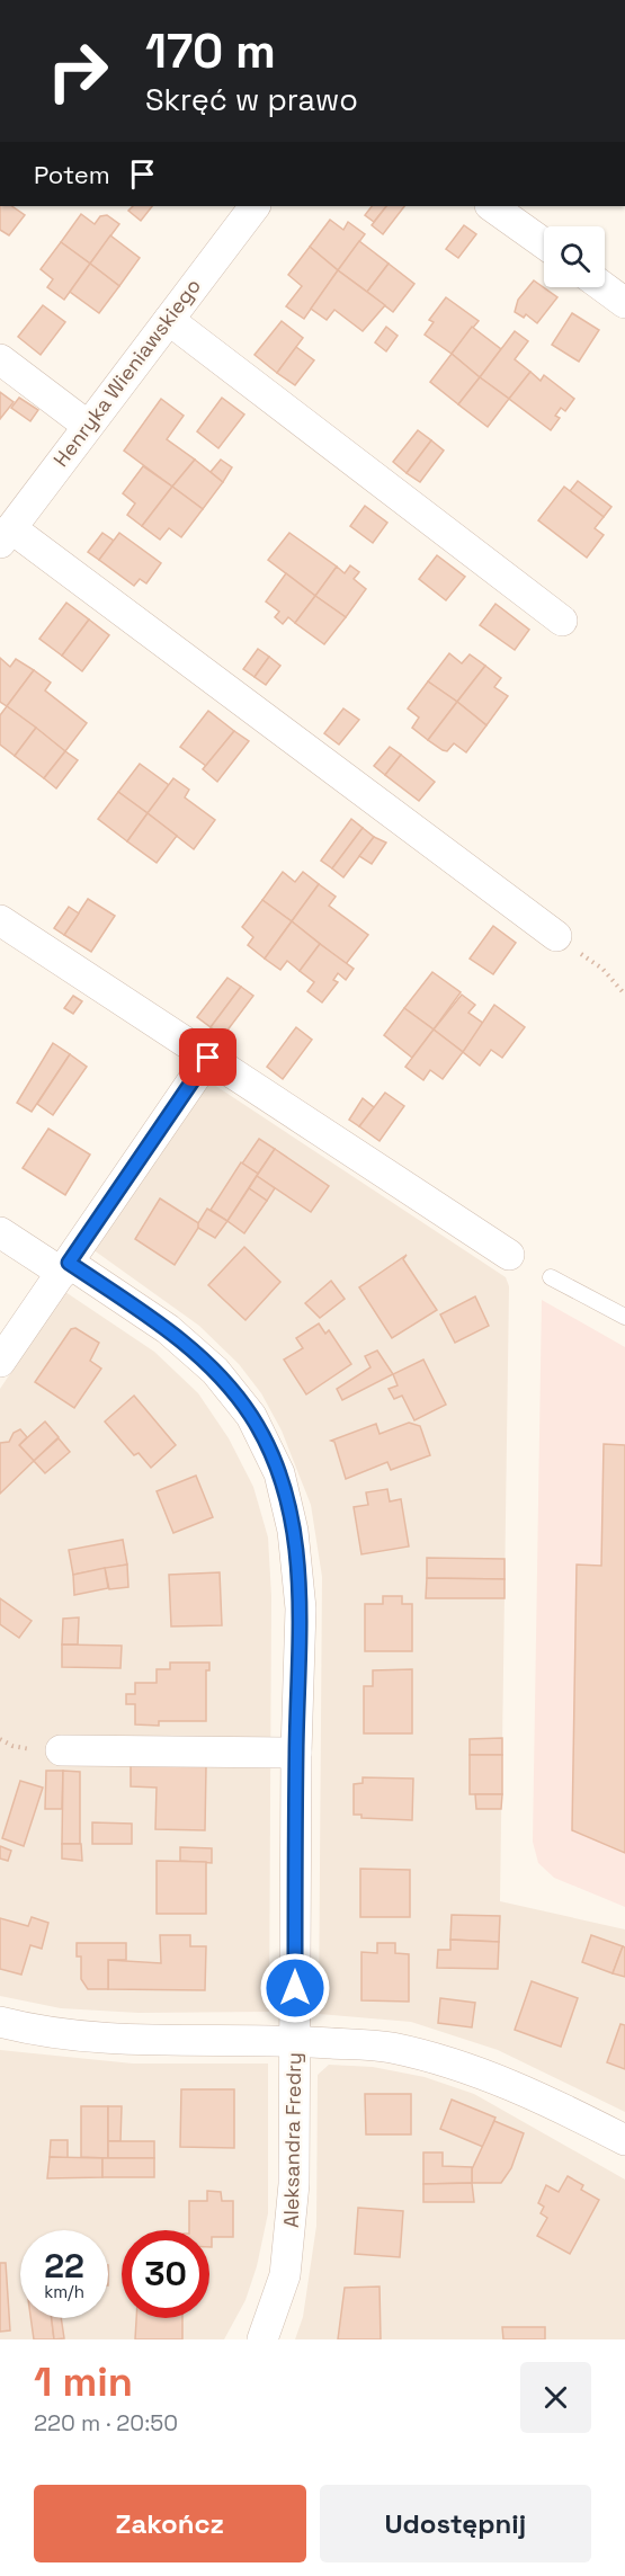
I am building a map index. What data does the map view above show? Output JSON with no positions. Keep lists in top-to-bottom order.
{
  "streets": {
    "street": ["Henryka Wieniawskiego", "Aleksandra Fredry"]
  },
  "page": {
    "turn": ["170 m", "Skręć w prawo"],
    "then": "Potem",
    "speed": "22 km/h",
    "limit": "30",
    "heading": ["1 min", "220 m · 20:50"],
    "buttons": ["Zakończ", "Udostępnij"]
  }
}
